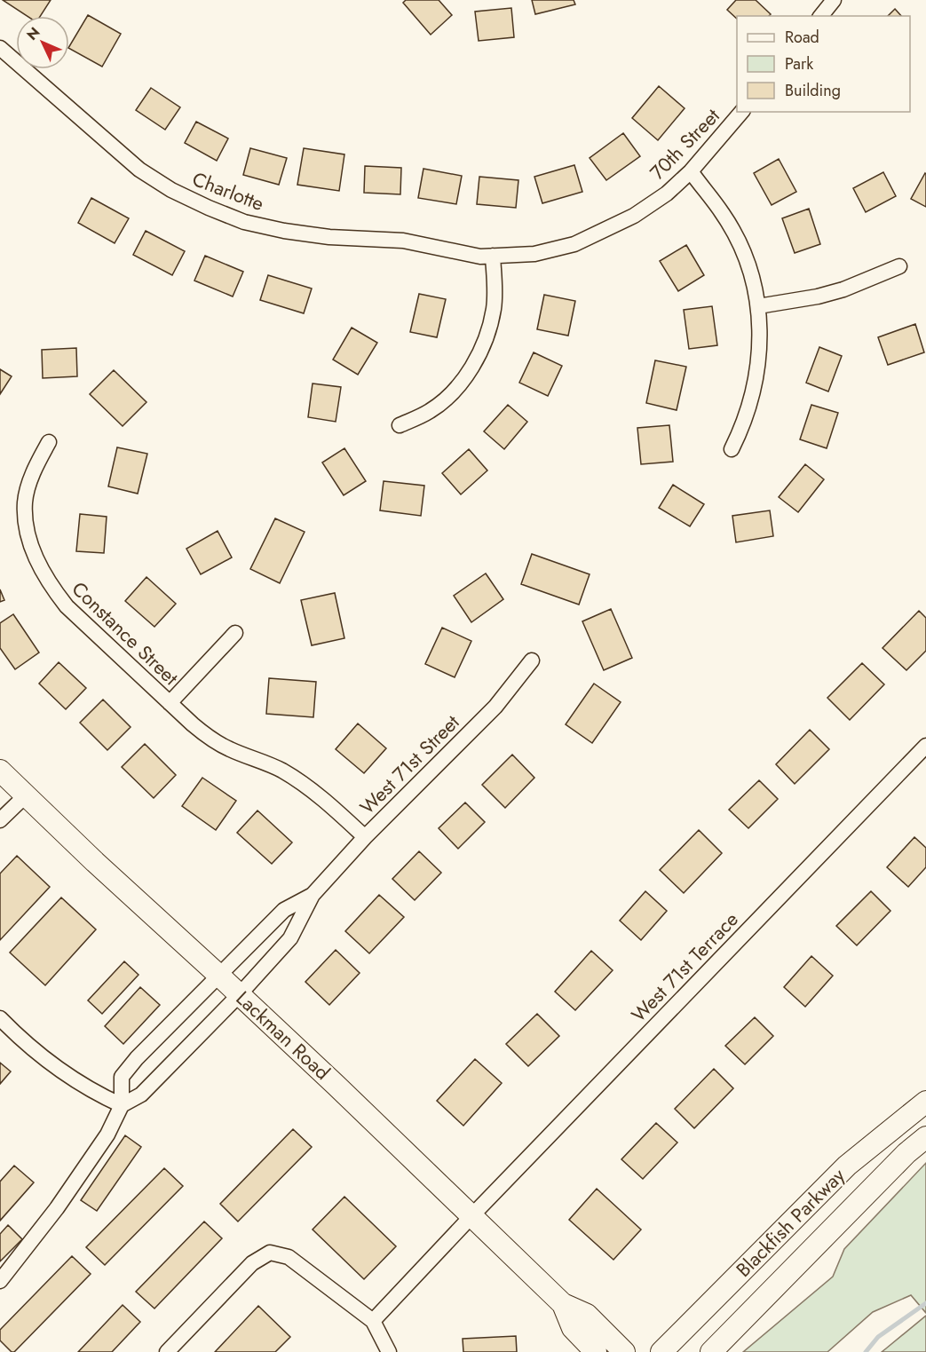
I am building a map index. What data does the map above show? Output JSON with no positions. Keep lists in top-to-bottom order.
{
  "streets": {
    "main road": ["Lackman Road", "Blackfish Parkway"],
    "street": [
      "70th Street",
      "Charlotte",
      "Constance Street",
      "West 71st Street",
      "West 71st Terrace"
    ]
  },
  "crossings": [
    ["70th Street", "Charlotte"],
    ["Constance Street", "West 71st Street"],
    ["West 71st Street", "Lackman Road"],
    ["West 71st Terrace", "Lackman Road"]
  ],
  "legend": ["Road", "Park", "Building"],
  "north": "top left"
}
